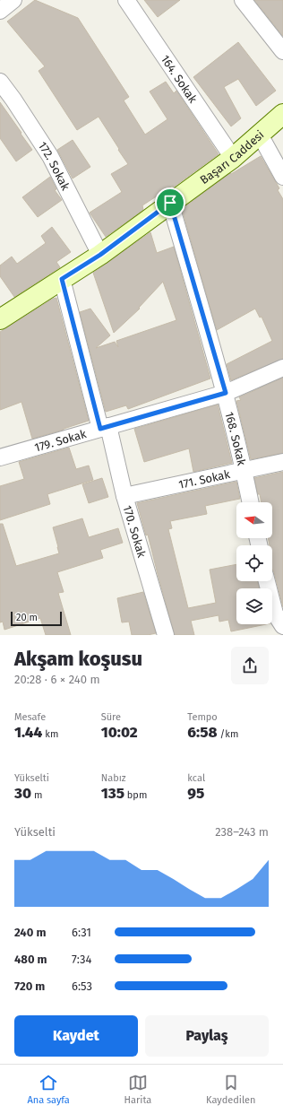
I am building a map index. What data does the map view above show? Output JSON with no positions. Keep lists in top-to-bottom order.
{
  "streets": {
    "street": [
      "164. Sokak",
      "Başarı Caddesi",
      "172. Sokak",
      "168. Sokak",
      "179. Sokak",
      "171. Sokak",
      "170. Sokak"
    ]
  },
  "crossings": [
    ["164. Sokak", "Başarı Caddesi"],
    ["Başarı Caddesi", "172. Sokak"],
    ["Başarı Caddesi", "168. Sokak"],
    ["Başarı Caddesi", "170. Sokak"],
    ["168. Sokak", "179. Sokak"],
    ["168. Sokak", "171. Sokak"],
    ["179. Sokak", "170. Sokak"],
    ["171. Sokak", "170. Sokak"]
  ],
  "scale_bar": "20 m",
  "north": "left",
  "page": {
    "scale": "20 m",
    "heading": ["Akşam koşusu", "20:28 · 6 × 240 m"],
    "stats": [
      ["Mesafe", "1.44 km"],
      ["Süre", "10:02"],
      ["Tempo", "6:58 /km"],
      ["Yükselti", "30 m"],
      ["Nabız", "135 bpm"],
      ["kcal", "95"]
    ],
    "chart": ["Yükselti", "238–243 m"],
    "list": [
      {
        "name": "240 m",
        "note": "6:31"
      },
      {
        "name": "480 m",
        "note": "7:34"
      },
      {
        "name": "720 m",
        "note": "6:53"
      }
    ],
    "buttons": ["Kaydet", "Paylaş"],
    "tabs": ["Ana sayfa", "Harita", "Kaydedilen"]
  }
}
